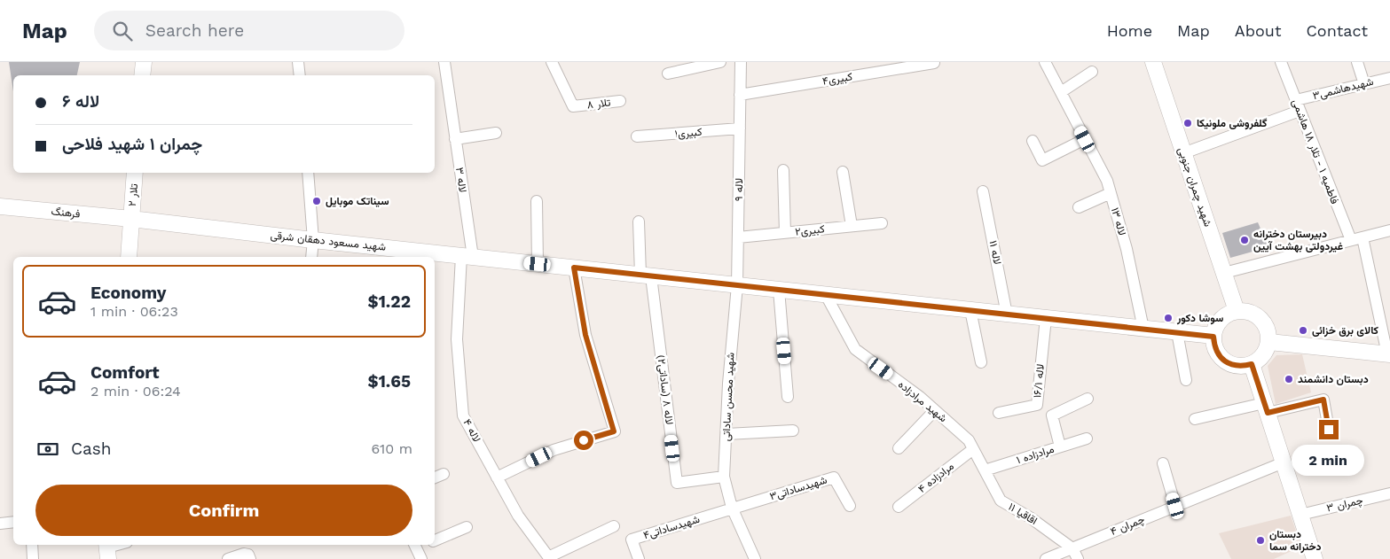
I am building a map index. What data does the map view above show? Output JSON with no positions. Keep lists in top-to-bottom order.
{
  "streets": {
    "main road": [
      "شهید چمران جنوبی",
      "تلار ۲",
      "فرهنگ",
      "شهید مسعود دهقان شرقی"
    ],
    "street": [
      "کبیری۴",
      "شهیدهاشمی۳",
      "تلار ۸",
      "کبیری۱",
      "فاطمیه ۱ - تلار ۱۸ هاشمی",
      "لاله ۳",
      "لاله ۹",
      "لاله ۱۳",
      "کبیری۲",
      "لاله ۱۱",
      "لاله ۱۶/۱",
      "لاله ۸ (ساداتی۲)",
      "شهید محسن ساداتی",
      "شهید مرادزاده",
      "لاله ۴",
      "مرادزاده ۱",
      "مرادزاده ۴",
      "شهیدساداتی۳",
      "چمران ۳",
      "اقاقیا ۱۱",
      "چمران ۴",
      "شهیدساداتی۴"
    ]
  },
  "crossings": [
    ["کبیری۴", "لاله ۹"],
    ["شهیدهاشمی۳", "فاطمیه ۱ - تلار ۱۸ هاشمی"],
    ["شهیدهاشمی۳", "شهید چمران جنوبی"],
    ["کبیری۱", "لاله ۹"],
    ["لاله ۳", "شهید مسعود دهقان شرقی"],
    ["لاله ۳", "لاله ۴"],
    ["شهید چمران جنوبی", "شهید مسعود دهقان شرقی"],
    ["لاله ۹", "کبیری۲"],
    ["لاله ۹", "شهید مسعود دهقان شرقی"],
    ["لاله ۹", "شهید محسن ساداتی"],
    ["تلار ۲", "فرهنگ"],
    ["تلار ۲", "شهید مسعود دهقان شرقی"],
    ["فرهنگ", "شهید مسعود دهقان شرقی"],
    ["لاله ۱۳", "شهید مسعود دهقان شرقی"],
    ["شهید مسعود دهقان شرقی", "لاله ۱۱"],
    ["شهید مسعود دهقان شرقی", "لاله ۱۶/۱"],
    ["شهید مسعود دهقان شرقی", "لاله ۸ (ساداتی۲)"],
    ["شهید مسعود دهقان شرقی", "شهید محسن ساداتی"],
    ["شهید مسعود دهقان شرقی", "شهید مرادزاده"],
    ["شهید مسعود دهقان شرقی", "لاله ۴"],
    ["لاله ۸ (ساداتی۲)", "شهید محسن ساداتی"],
    ["شهید محسن ساداتی", "شهیدساداتی۳"],
    ["شهید محسن ساداتی", "شهیدساداتی۴"],
    ["شهید مرادزاده", "مرادزاده ۱"],
    ["شهید مرادزاده", "مرادزاده ۴"],
    ["شهید مرادزاده", "اقاقیا ۱۱"],
    ["مرادزاده ۱", "اقاقیا ۱۱"],
    ["شهیدساداتی۳", "شهیدساداتی۴"],
    ["اقاقیا ۱۱", "چمران ۴"]
  ],
  "places": [
    "گلفروشی ملونیکا",
    "سیناتک موبایل",
    "دبیرستان دخترانه غیردولتی بهشت آیین",
    "سوشا دکور",
    "کالای برق خزائی",
    "دبستان دانشمند",
    "دبستان دخترانه سما"
  ],
  "page": {
    "header": "Map",
    "search": "Search here",
    "nav": [
      "Home",
      "Map",
      "About",
      "Contact"
    ],
    "banner": ["لاله ۶", "چمران ۱ شهید فلاحی"],
    "list": [
      {
        "name": "Economy",
        "note": "1 min · 06:23",
        "value": "$1.22"
      },
      {
        "name": "Comfort",
        "note": "2 min · 06:24",
        "value": "$1.65"
      }
    ],
    "pay": ["Cash", "610 m"],
    "bubble": "2 min",
    "buttons": "Confirm"
  }
}
